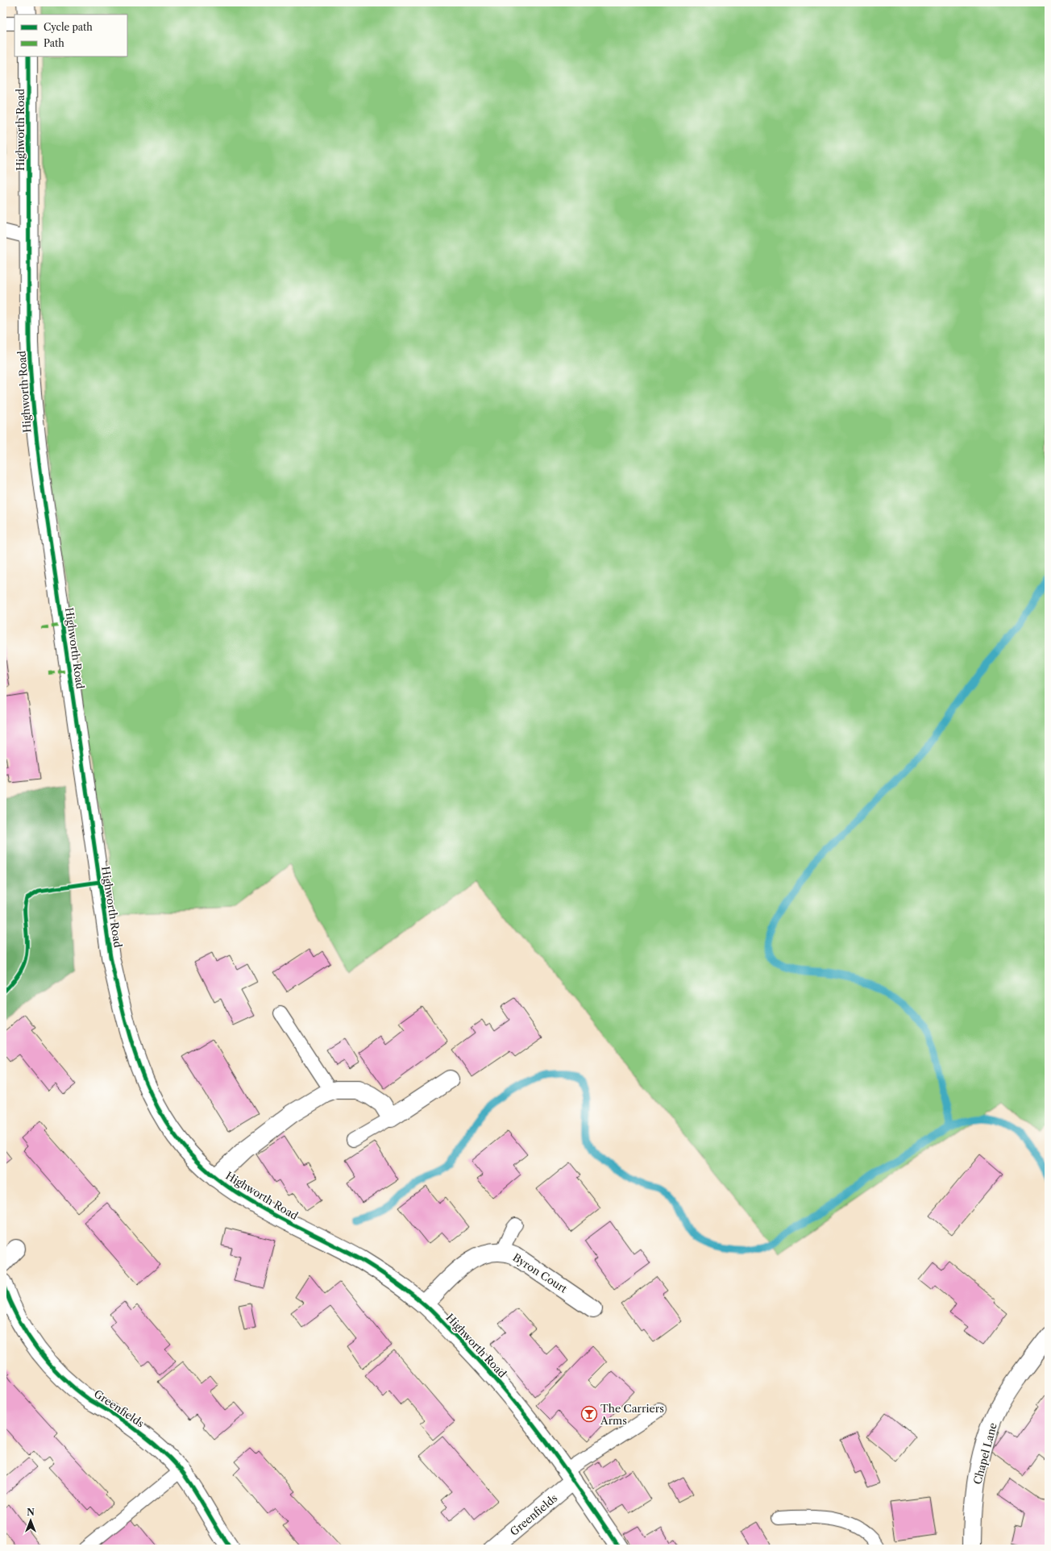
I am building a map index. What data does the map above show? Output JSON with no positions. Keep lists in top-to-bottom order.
{
  "streets": {
    "street": [
      "Highworth Road",
      "Byron Court",
      "Greenfields",
      "Chapel Lane"
    ]
  },
  "crossings": [
    ["Highworth Road", "Byron Court"],
    ["Highworth Road", "Greenfields"]
  ],
  "places": {
    "bar": ["The Carriers Arms"]
  },
  "legend": ["Cycle path", "Path"],
  "north": "top"
}
